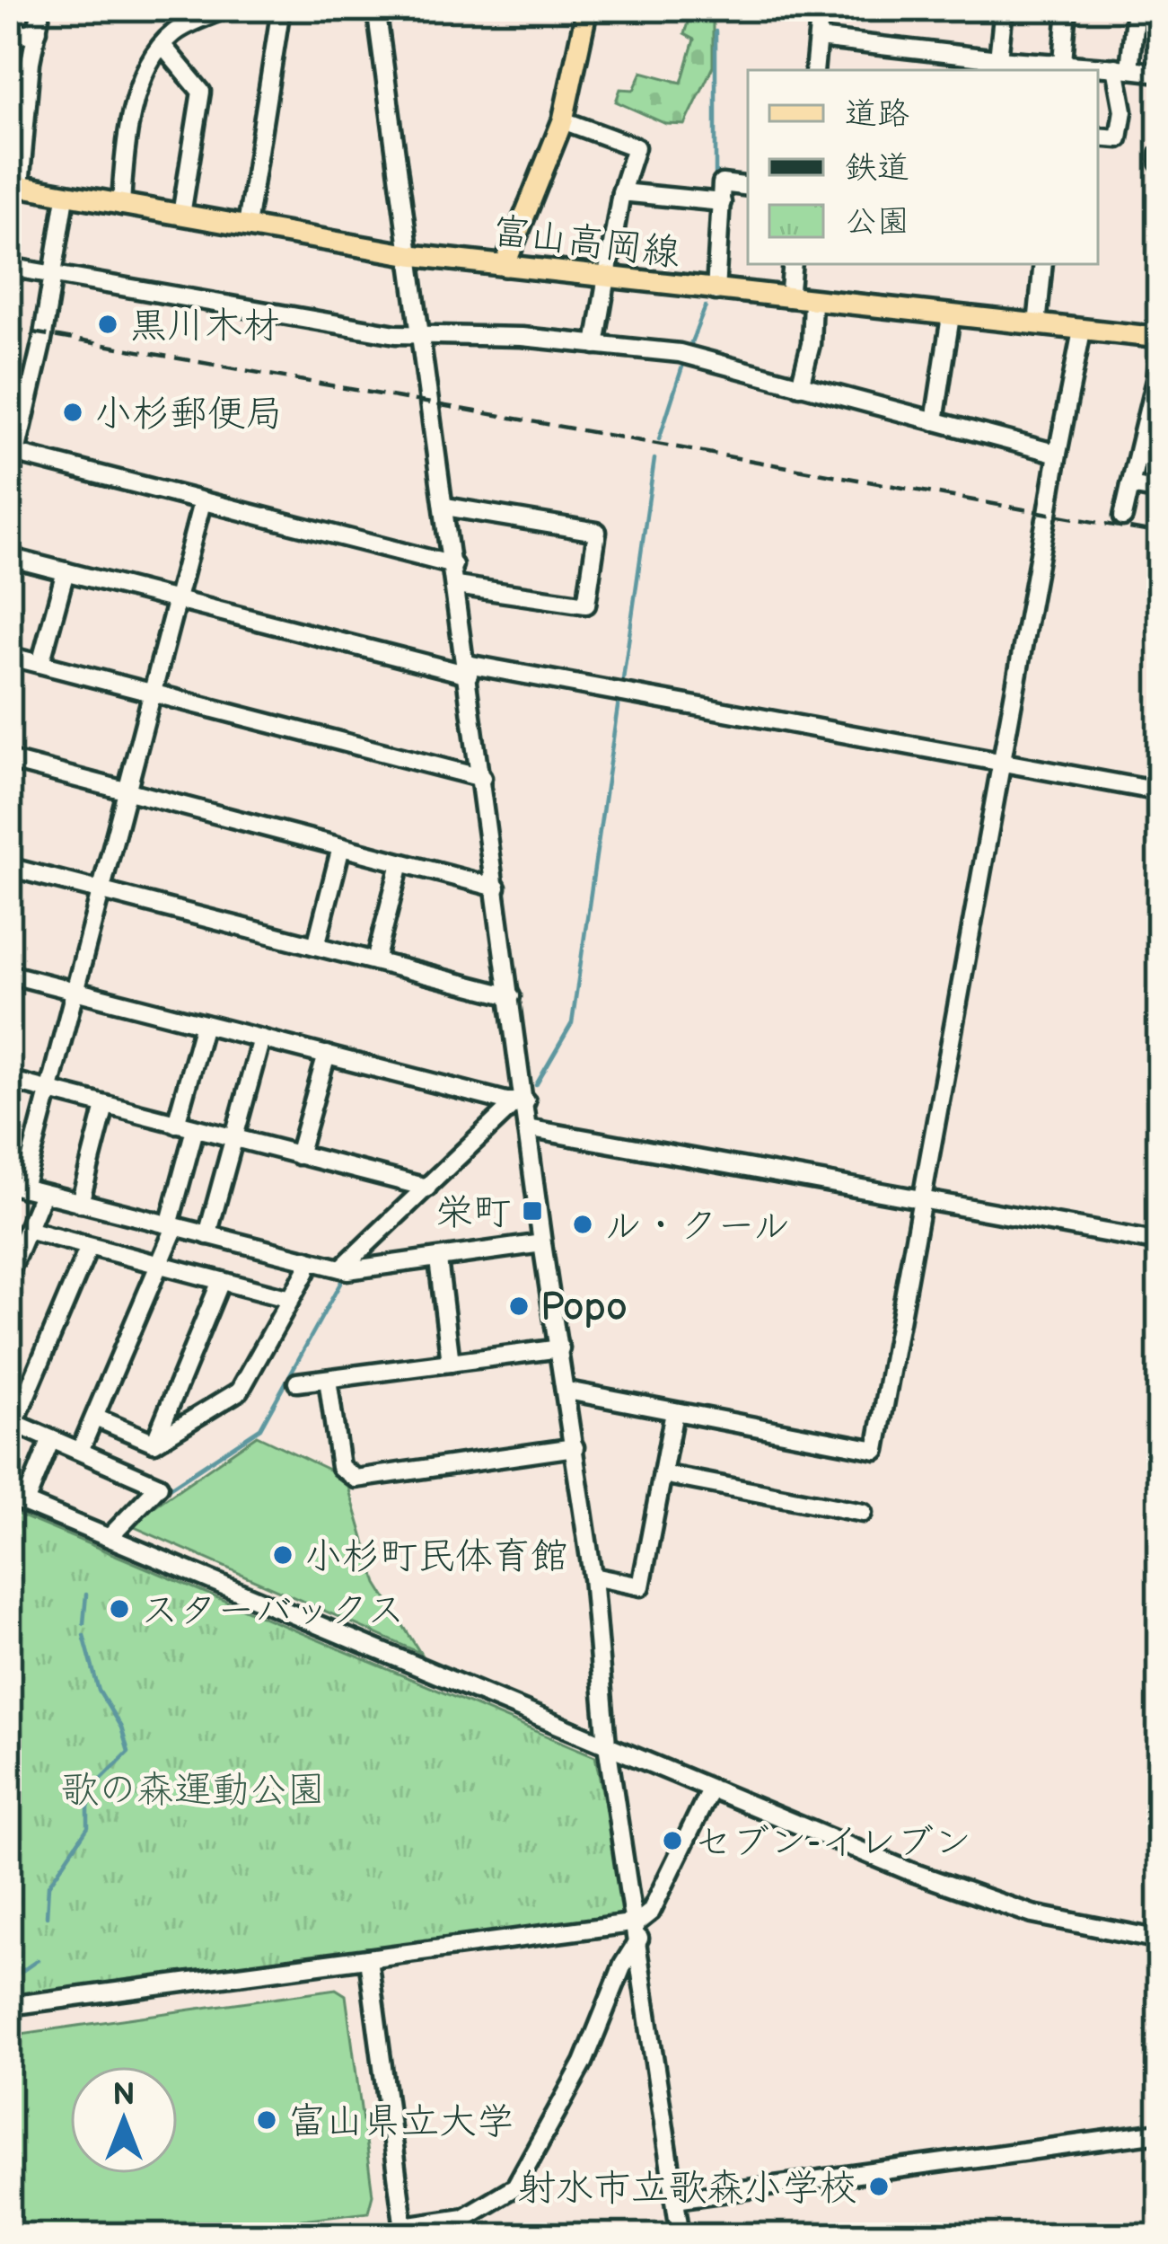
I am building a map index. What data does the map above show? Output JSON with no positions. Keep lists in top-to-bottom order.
{
  "streets": {
    "main road": ["富山高岡線"]
  },
  "parks": ["歌の森運動公園"],
  "places": {
    "other": [
      "黒川木材",
      "小杉郵便局",
      "ル・クール",
      "Popo",
      "小杉町民体育館",
      "スターバックス",
      "セブン-イレブン",
      "富山県立大学",
      "射水市立歌森小学校"
    ],
    "transit": ["栄町"]
  },
  "legend": ["道路", "鉄道", "公園"],
  "north": "top"
}
